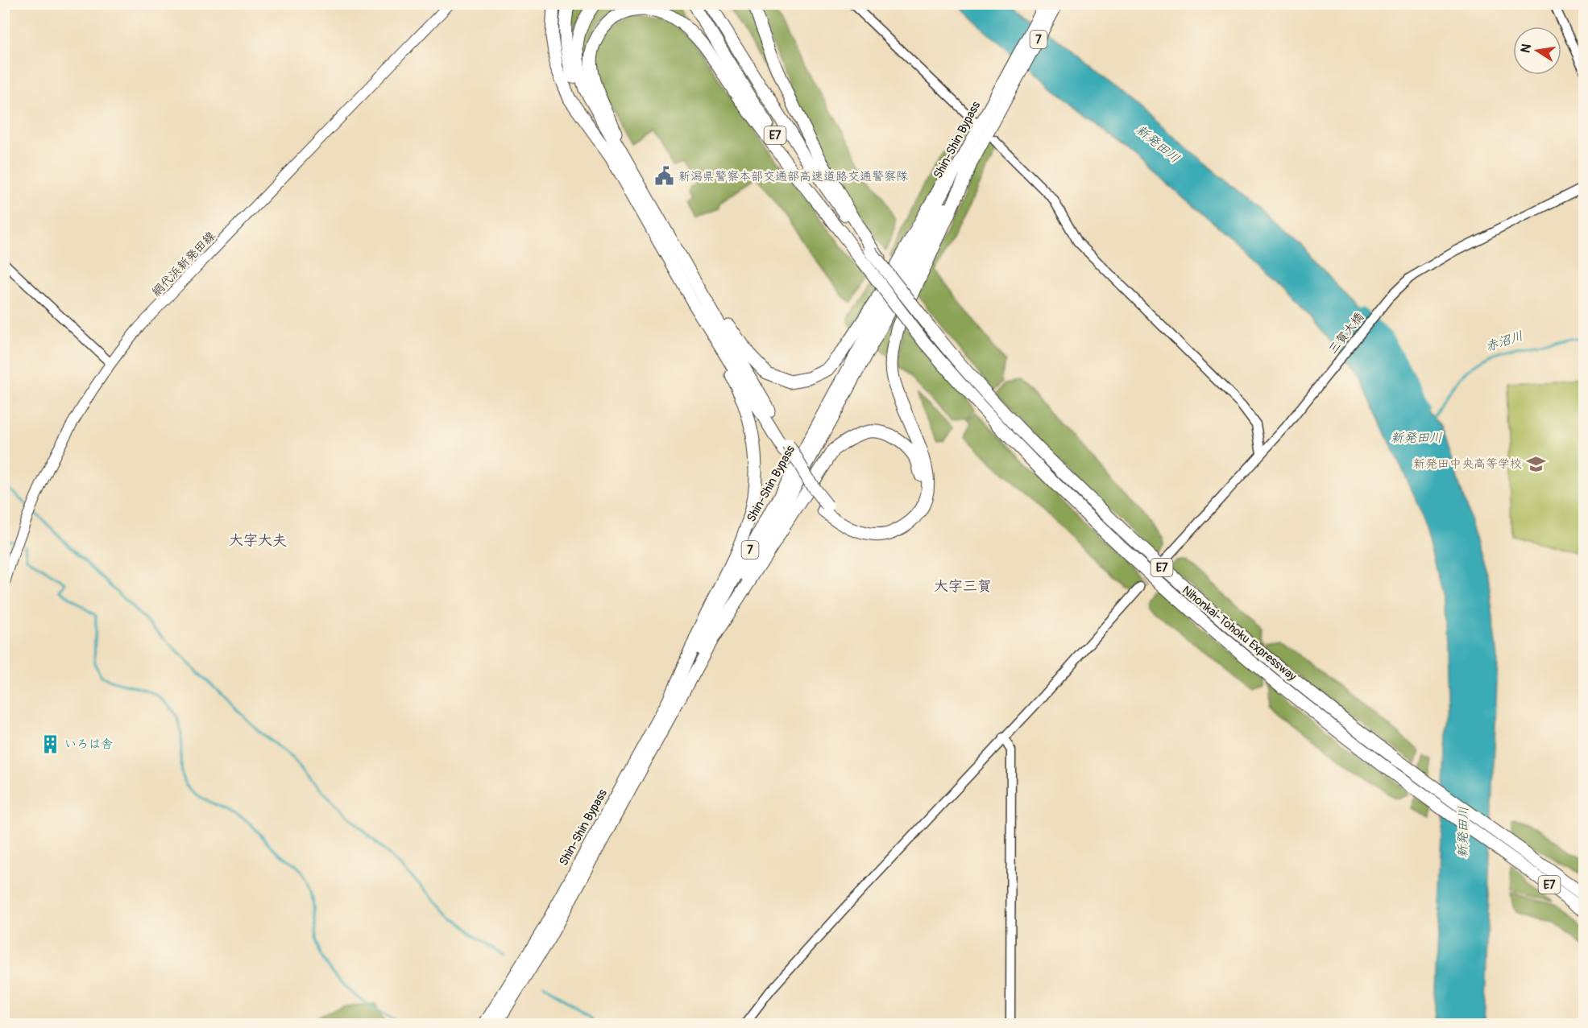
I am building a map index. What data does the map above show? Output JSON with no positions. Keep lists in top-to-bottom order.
{
  "streets": {
    "highway": [
      "7",
      "E7",
      "Shin-Shin Bypass",
      "Nihonkai-Tohoku Expressway"
    ],
    "main road": ["網代浜新発田線"],
    "street": ["三賀大橋"]
  },
  "crossings": [
    ["E7", "Nihonkai-Tohoku Expressway"]
  ],
  "districts": ["大字大夫", "大字三賀"],
  "water": ["新発田川", "赤沼川"],
  "places": {
    "public building": ["新潟県警察本部交通部高速道路交通警察隊"],
    "school or university": ["新発田中央高等学校"],
    "building": ["いろは舎"]
  },
  "north": "left"
}
